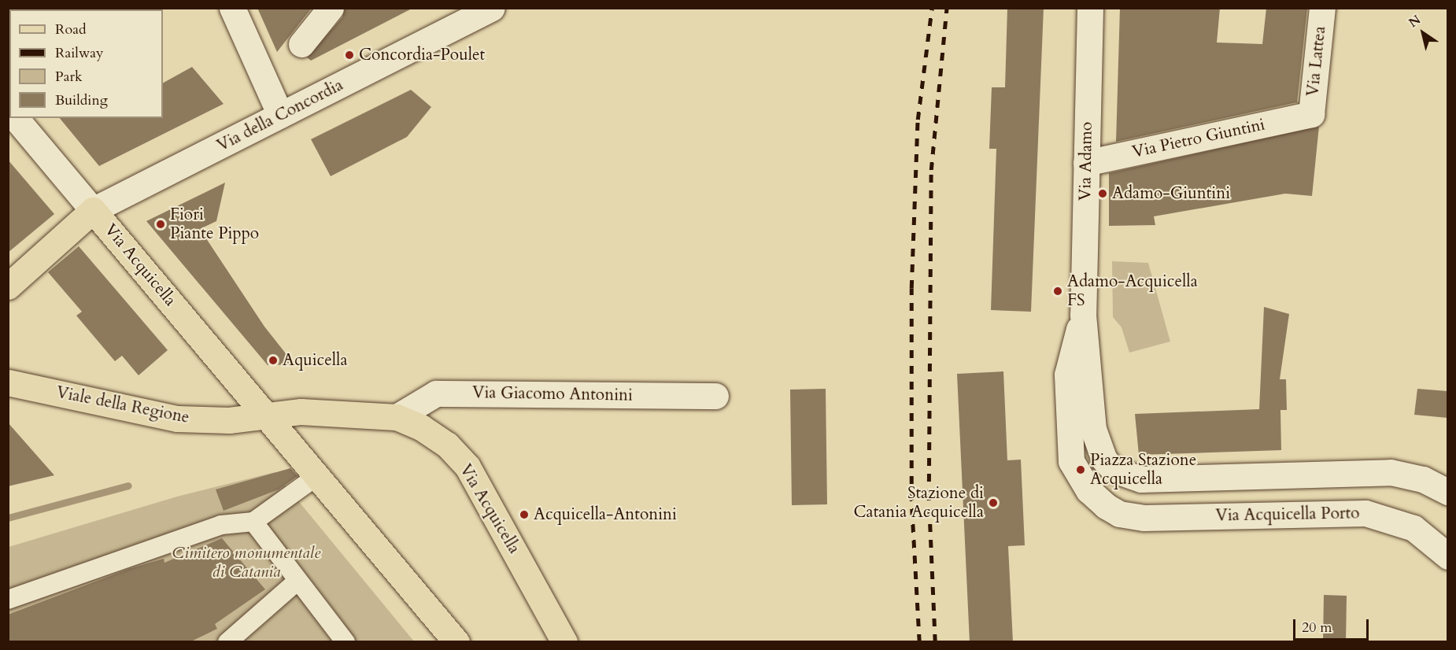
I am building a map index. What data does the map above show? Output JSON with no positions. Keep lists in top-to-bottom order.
{
  "streets": {
    "main road": [
      "Via Lattea",
      "Via della Concordia",
      "Via Pietro Giuntini",
      "Via Adamo",
      "Via Acquicella",
      "Via Giacomo Antonini",
      "Viale della Regione",
      "Via Acquicella Porto"
    ]
  },
  "crossings": [
    ["Via Lattea", "Via Pietro Giuntini"],
    ["Via della Concordia", "Via Acquicella"],
    ["Via Pietro Giuntini", "Via Adamo"],
    ["Via Adamo", "Via Acquicella Porto"],
    ["Via Acquicella", "Via Giacomo Antonini"],
    ["Via Acquicella", "Viale della Regione"]
  ],
  "parks": ["Cimitero monumentale di Catania"],
  "places": [
    "Concordia-Poulet",
    "Adamo-Giuntini",
    "Fiori Piante Pippo",
    "Adamo-Acquicella FS",
    "Aquicella",
    "Piazza Stazione Acquicella",
    "Stazione di Catania Acquicella",
    "Acquicella-Antonini"
  ],
  "legend": [
    "Road",
    "Railway",
    "Park",
    "Building"
  ],
  "scale_bar": "20 m",
  "north": "top left"
}
